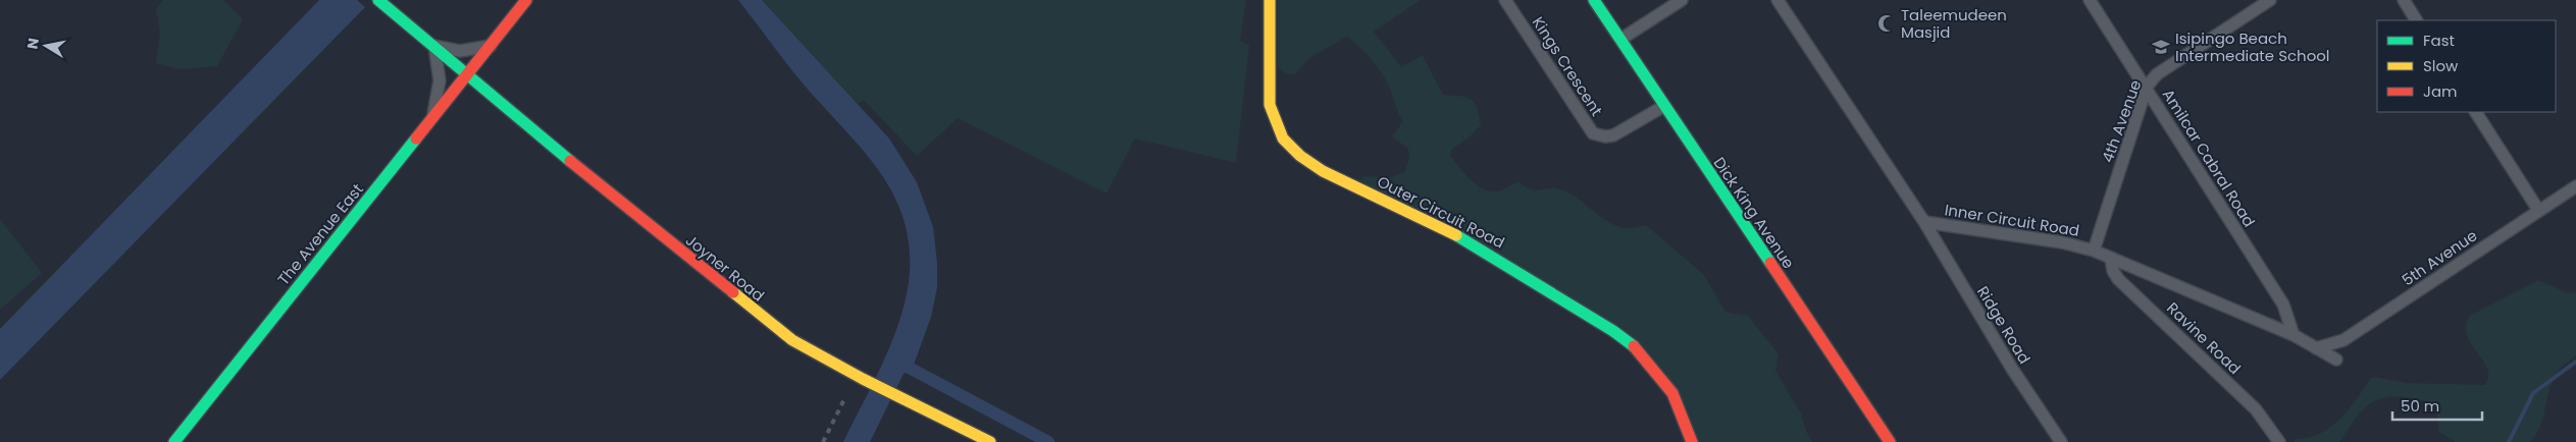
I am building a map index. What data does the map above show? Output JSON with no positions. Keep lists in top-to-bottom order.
{
  "streets": {
    "street": [
      "Kings Crescent",
      "4th Avenue",
      "Amilcar Cabral Road",
      "Outer Circuit Road",
      "Dick King Avenue",
      "Inner Circuit Road",
      "The Avenue East",
      "5th Avenue",
      "Joyner Road",
      "Ridge Road",
      "Ravine Road"
    ]
  },
  "crossings": [
    ["Kings Crescent", "Dick King Avenue"],
    ["4th Avenue", "Amilcar Cabral Road"],
    ["4th Avenue", "Inner Circuit Road"],
    ["Amilcar Cabral Road", "Inner Circuit Road"],
    ["Inner Circuit Road", "5th Avenue"],
    ["Inner Circuit Road", "Ridge Road"],
    ["Inner Circuit Road", "Ravine Road"],
    ["The Avenue East", "Joyner Road"]
  ],
  "places": {
    "mosque": ["Taleemudeen Masjid"],
    "school or university": ["Isipingo Beach Intermediate School"]
  },
  "legend": ["Fast", "Slow", "Jam"],
  "scale_bar": "50 m",
  "north": "left"
}
